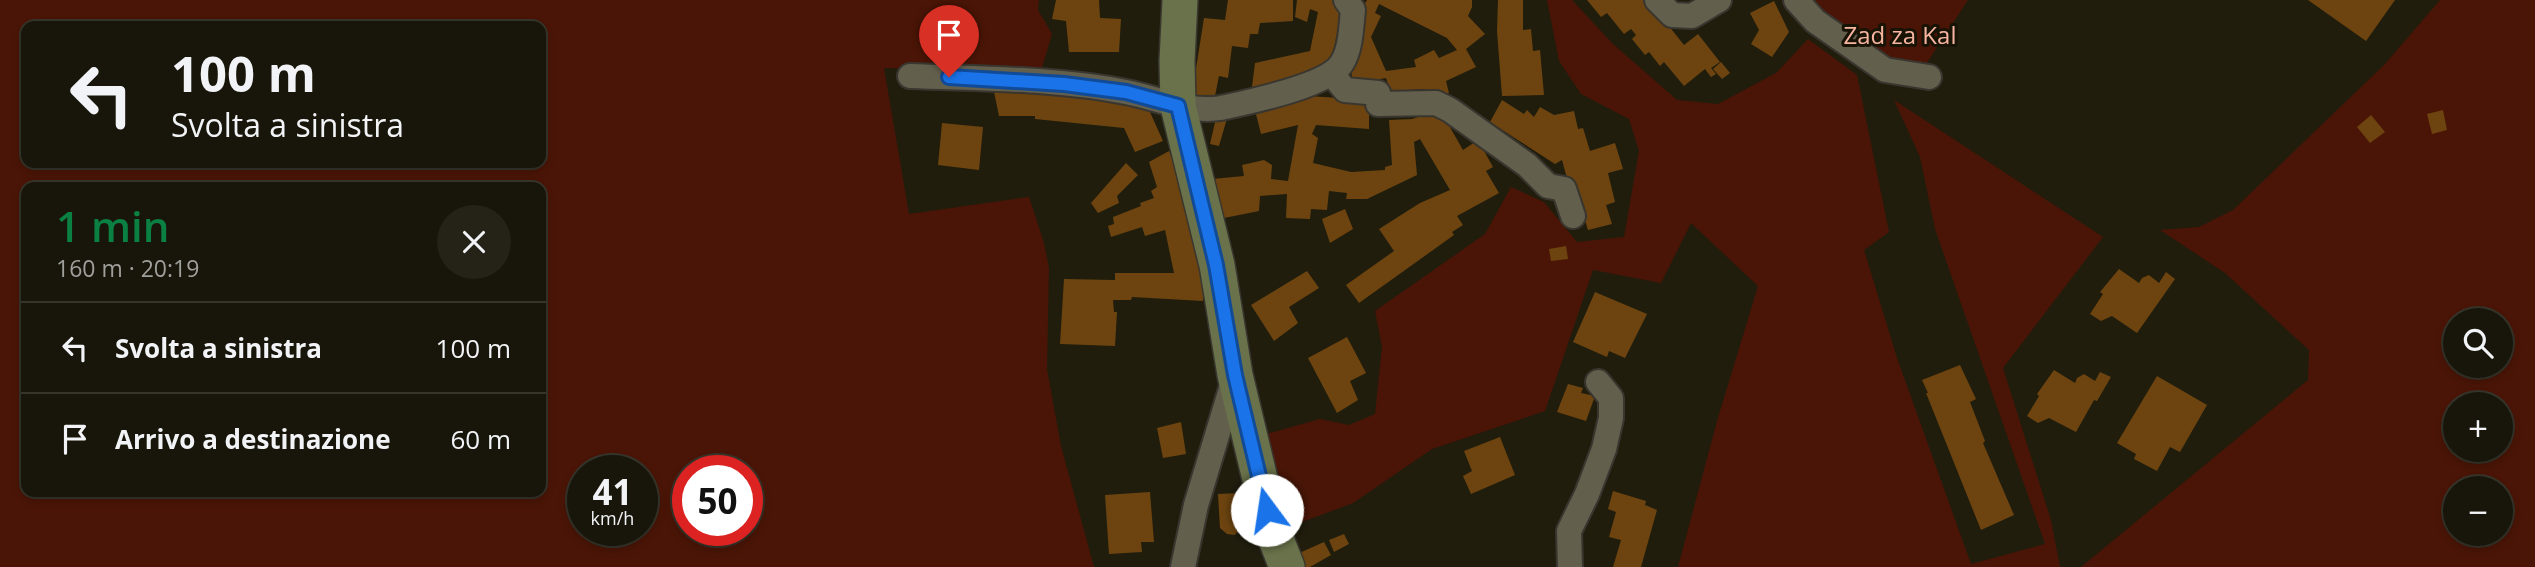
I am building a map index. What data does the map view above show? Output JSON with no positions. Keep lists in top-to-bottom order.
{
  "parks": ["Zad za Kal"],
  "page": {
    "turn": ["100 m", "Svolta a sinistra"],
    "heading": ["1 min", "160 m · 20:19"],
    "list": [
      {
        "name": "Svolta a sinistra",
        "value": "100 m"
      },
      {
        "name": "Arrivo a destinazione",
        "value": "60 m"
      }
    ],
    "map_buttons": ["+", "−"],
    "speed": "41 km/h",
    "limit": "50"
  }
}
